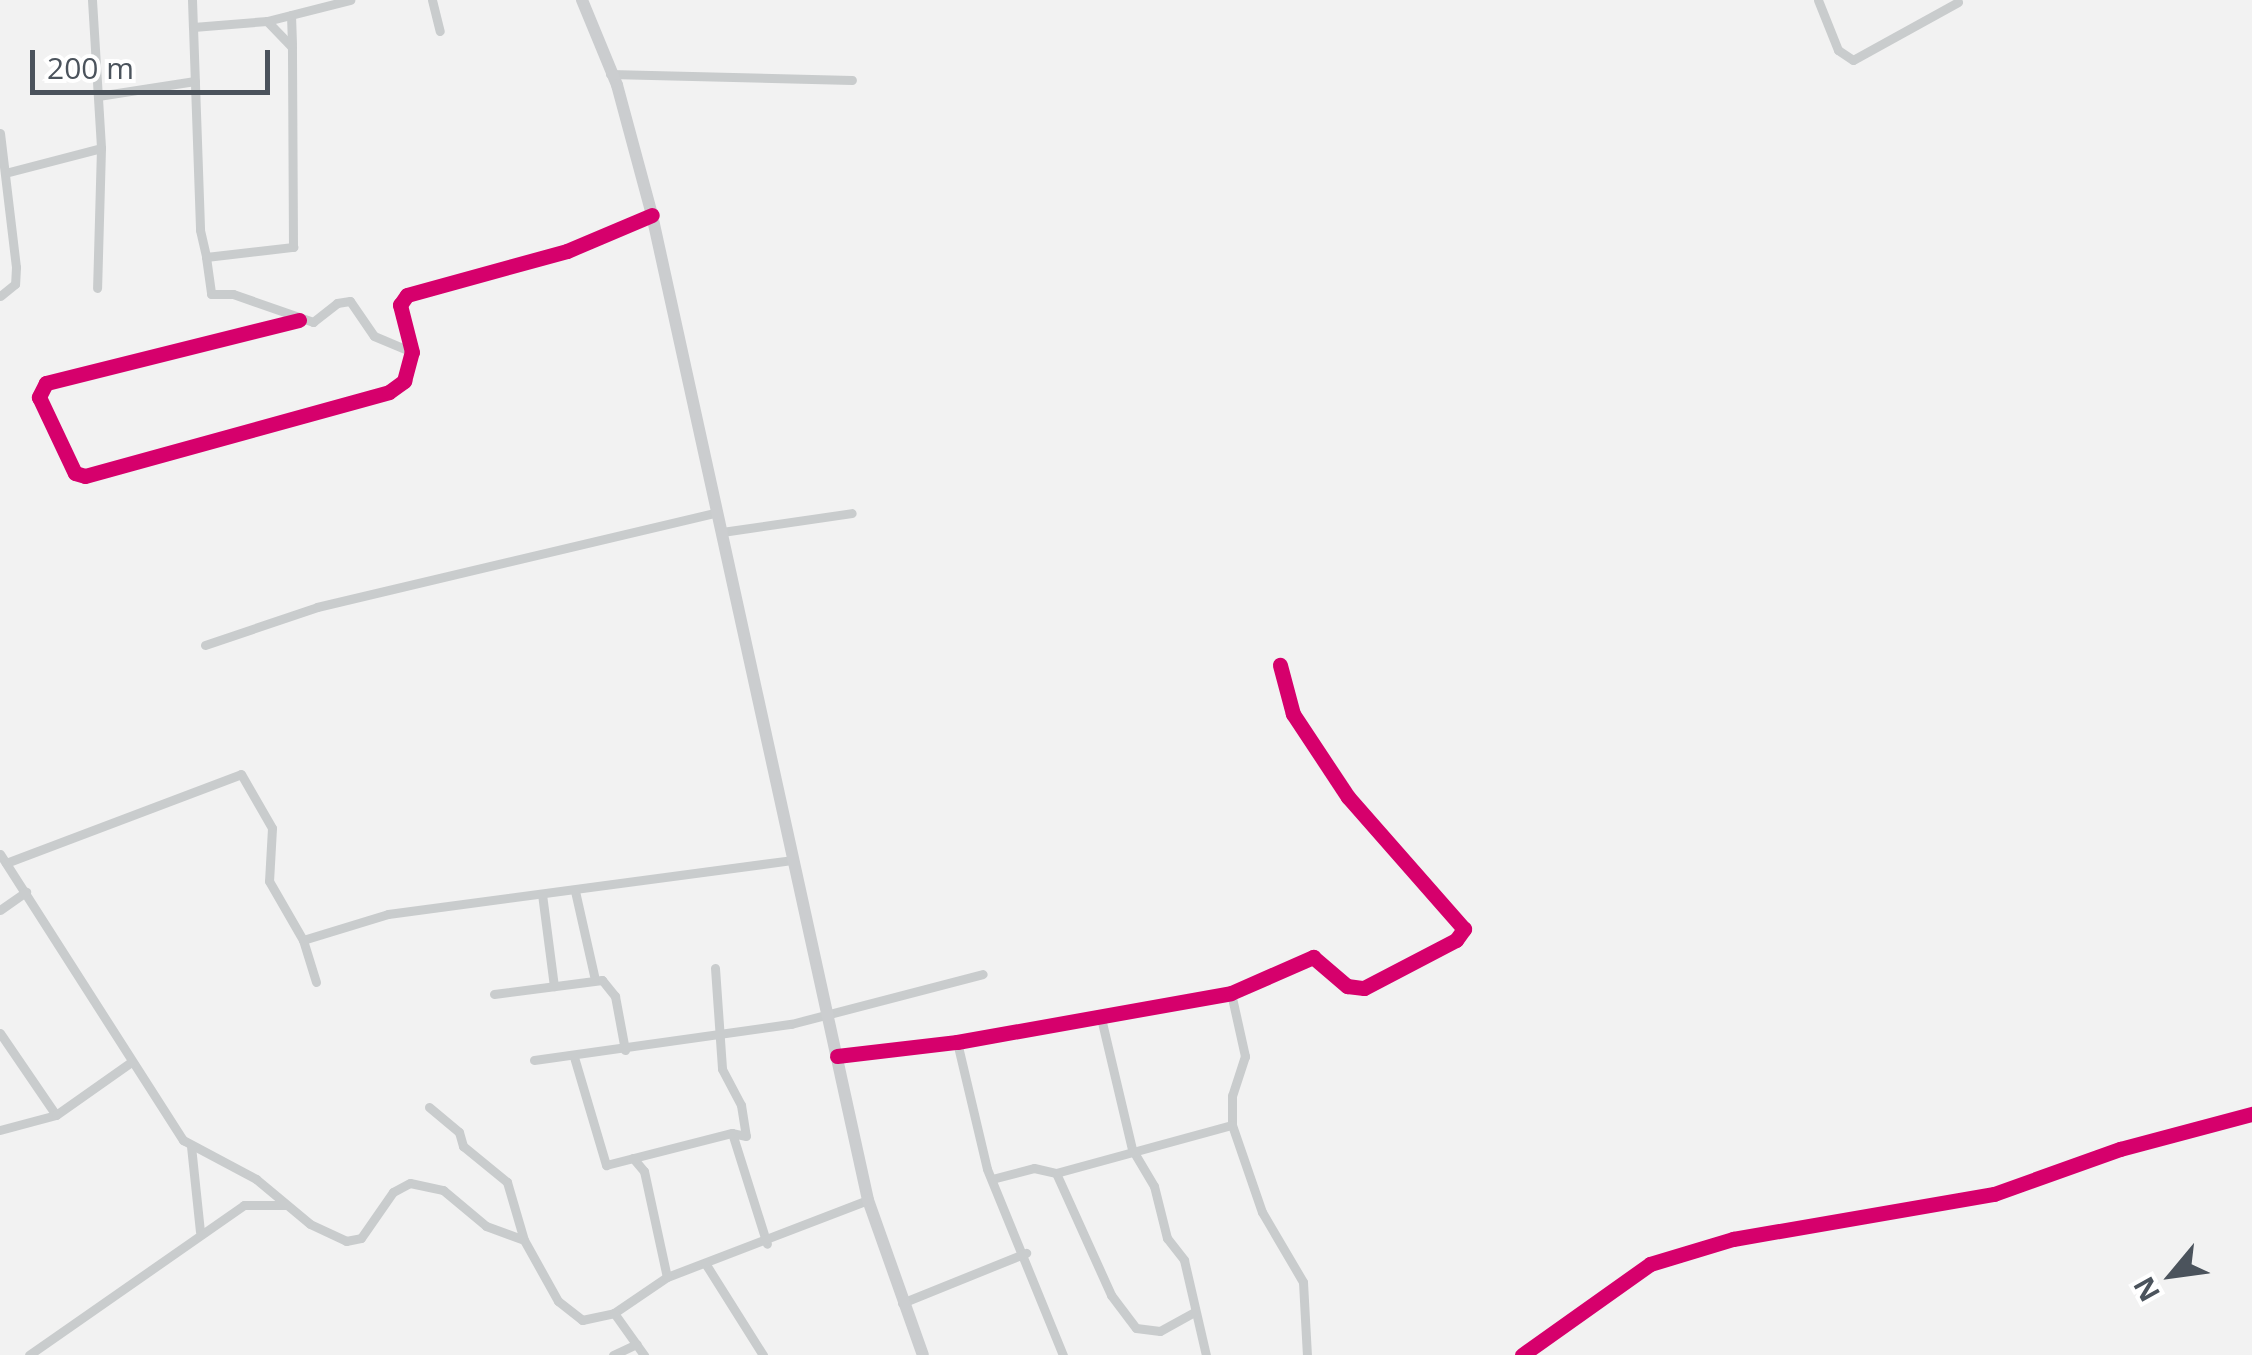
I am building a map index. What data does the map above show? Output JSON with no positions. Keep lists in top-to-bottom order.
{
  "scale_bar": "200 m",
  "north": "bottom left"
}
